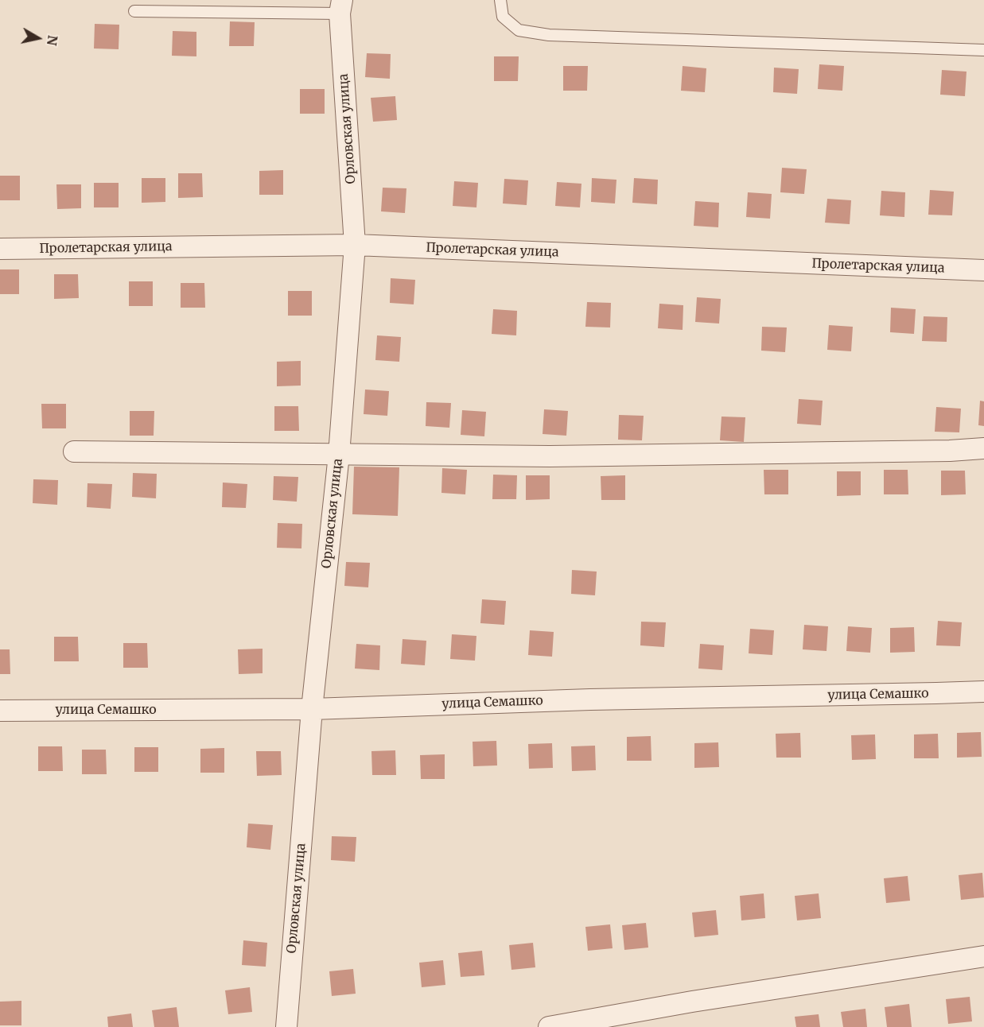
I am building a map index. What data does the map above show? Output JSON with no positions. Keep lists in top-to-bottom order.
{
  "streets": {
    "street": ["Орловская улица", "Пролетарская улица", "улица Семашко"]
  },
  "crossings": [
    ["Орловская улица", "Пролетарская улица"],
    ["Орловская улица", "улица Семашко"]
  ],
  "north": "right"
}
